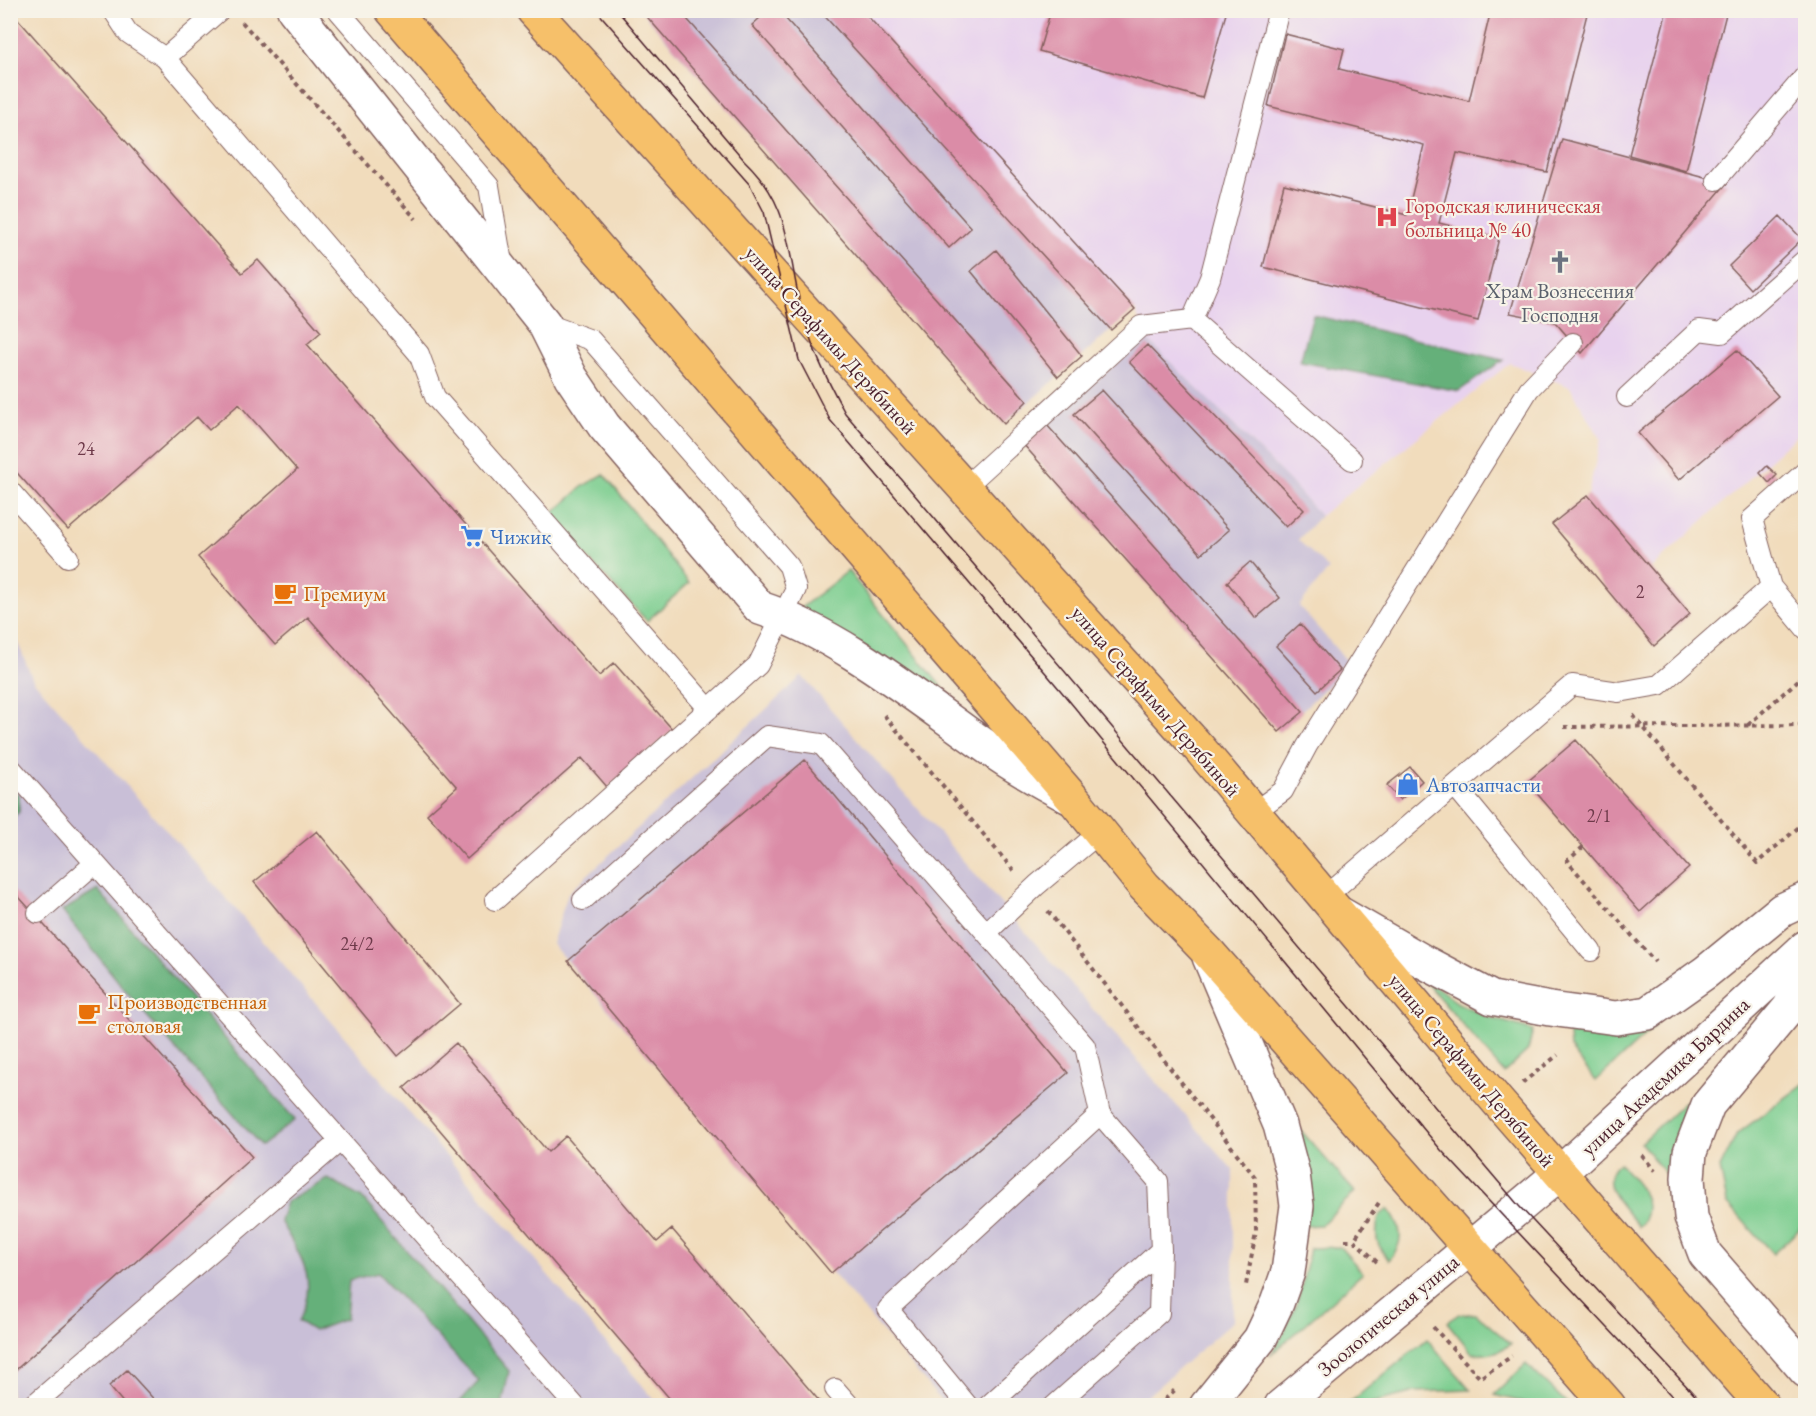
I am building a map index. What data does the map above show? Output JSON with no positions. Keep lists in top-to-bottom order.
{
  "streets": {
    "main road": ["улица Серафимы Дерябиной"],
    "street": ["улица Академика Бардина", "Зоологическая улица"]
  },
  "crossings": [
    ["улица Серафимы Дерябиной", "улица Академика Бардина"],
    ["улица Академика Бардина", "Зоологическая улица"]
  ],
  "places": {
    "hospital": ["Городская клиническая больница № 40"],
    "church": ["Храм Вознесения Господня"],
    "supermarket": ["Чижик"],
    "cafe": ["Премиум", "Производственная столовая"],
    "shop": ["Автозапчасти"]
  },
  "house_numbers": [
    "24",
    "2",
    "2/1",
    "24/2"
  ]
}
